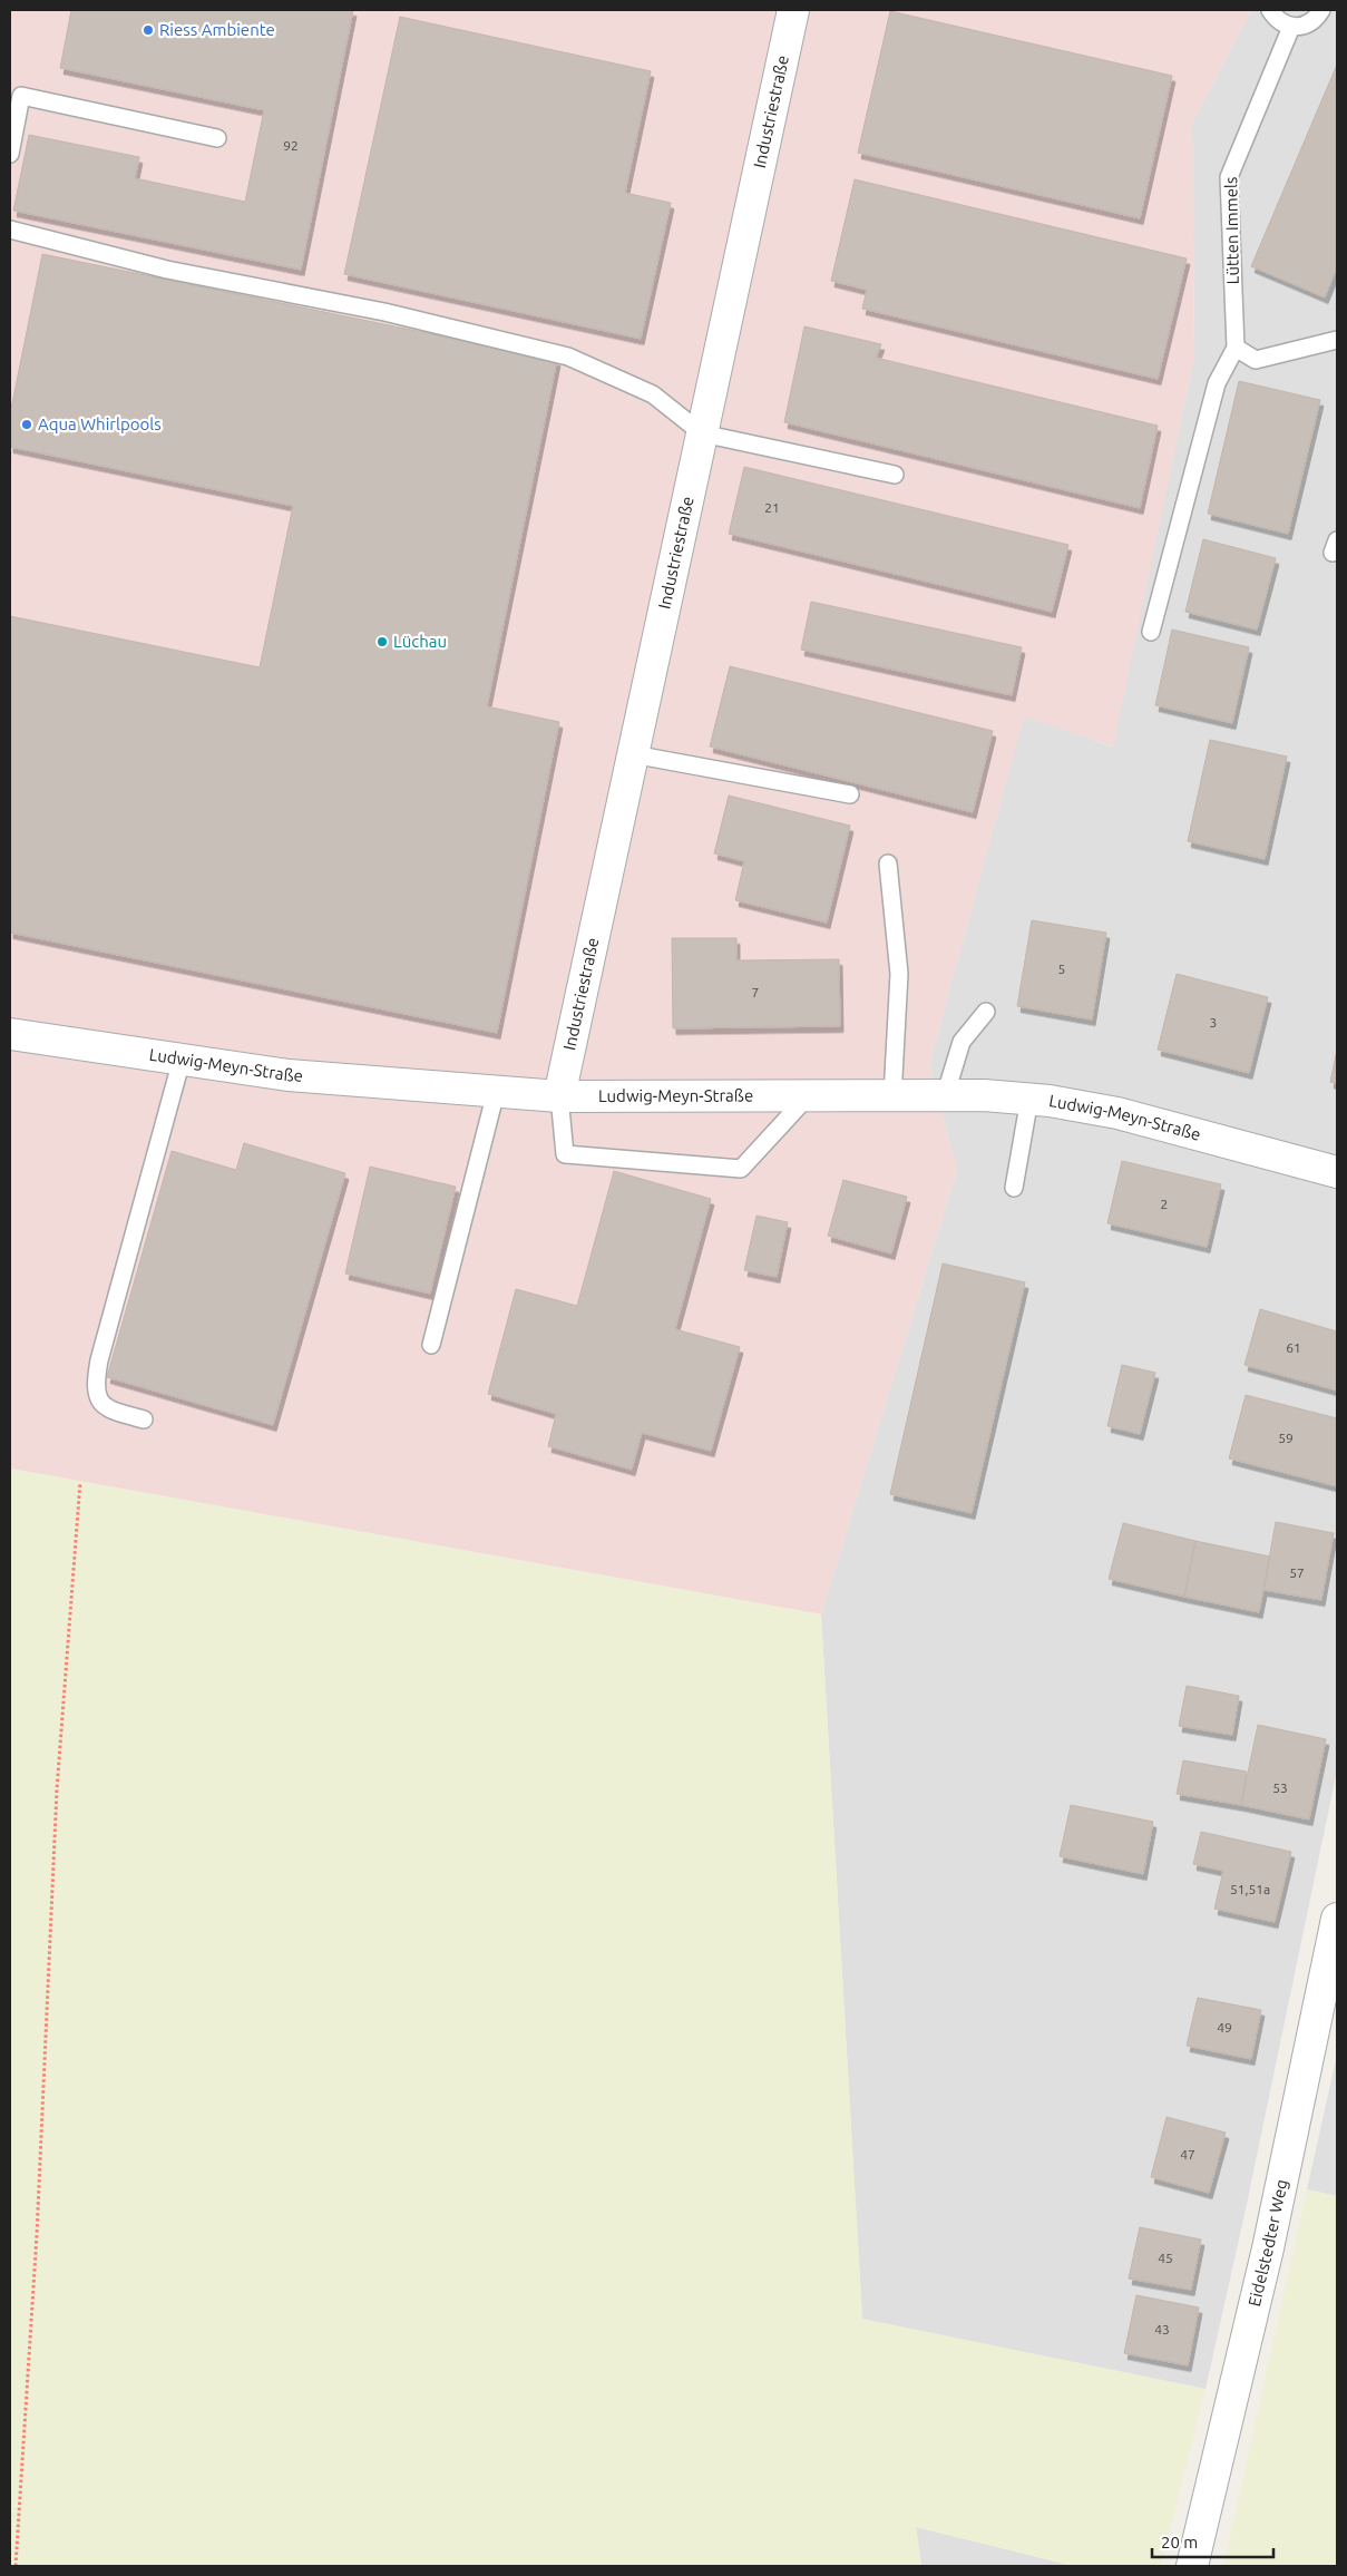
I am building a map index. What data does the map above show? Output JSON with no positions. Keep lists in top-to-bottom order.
{
  "streets": {
    "street": ["Industriestraße", "Ludwig-Meyn-Straße", "Eidelstedter Weg"],
    "lane": ["Lütten Immels"]
  },
  "crossings": [
    ["Industriestraße", "Ludwig-Meyn-Straße"]
  ],
  "places": ["Riess Ambiente", "Aqua Whirlpools", "Lüchau"],
  "house_numbers": [
    "92",
    "21",
    "5",
    "7",
    "3",
    "2",
    "61",
    "59",
    "57",
    "53",
    "51,51a",
    "49",
    "47",
    "45",
    "43"
  ],
  "scale_bar": "20 m"
}
